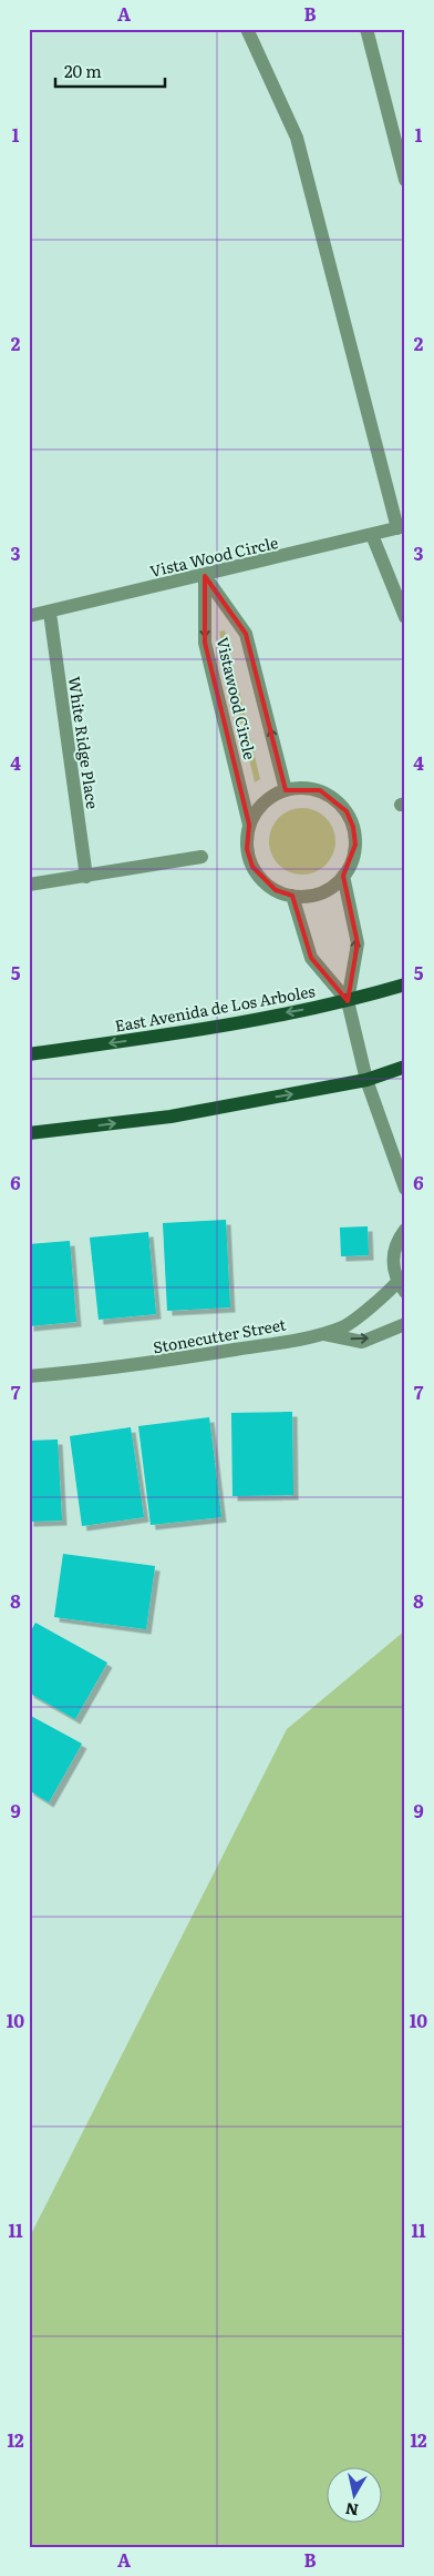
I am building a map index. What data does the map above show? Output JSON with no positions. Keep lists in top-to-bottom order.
{
  "streets": {
    "main road": ["East Avenida de Los Arboles"],
    "street": [
      "Vista Wood Circle",
      "Vistawood Circle",
      "White Ridge Place",
      "Stonecutter Street"
    ]
  },
  "crossings": [
    ["Vista Wood Circle", "Vistawood Circle"],
    ["Vista Wood Circle", "White Ridge Place"]
  ],
  "scale_bar": "20 m",
  "north": "bottom",
  "grid": {
    "columns": ["A", "B"],
    "rows": [
      "1",
      "2",
      "3",
      "4",
      "5",
      "6",
      "7",
      "8",
      "9",
      "10",
      "11",
      "12"
    ]
  }
}
